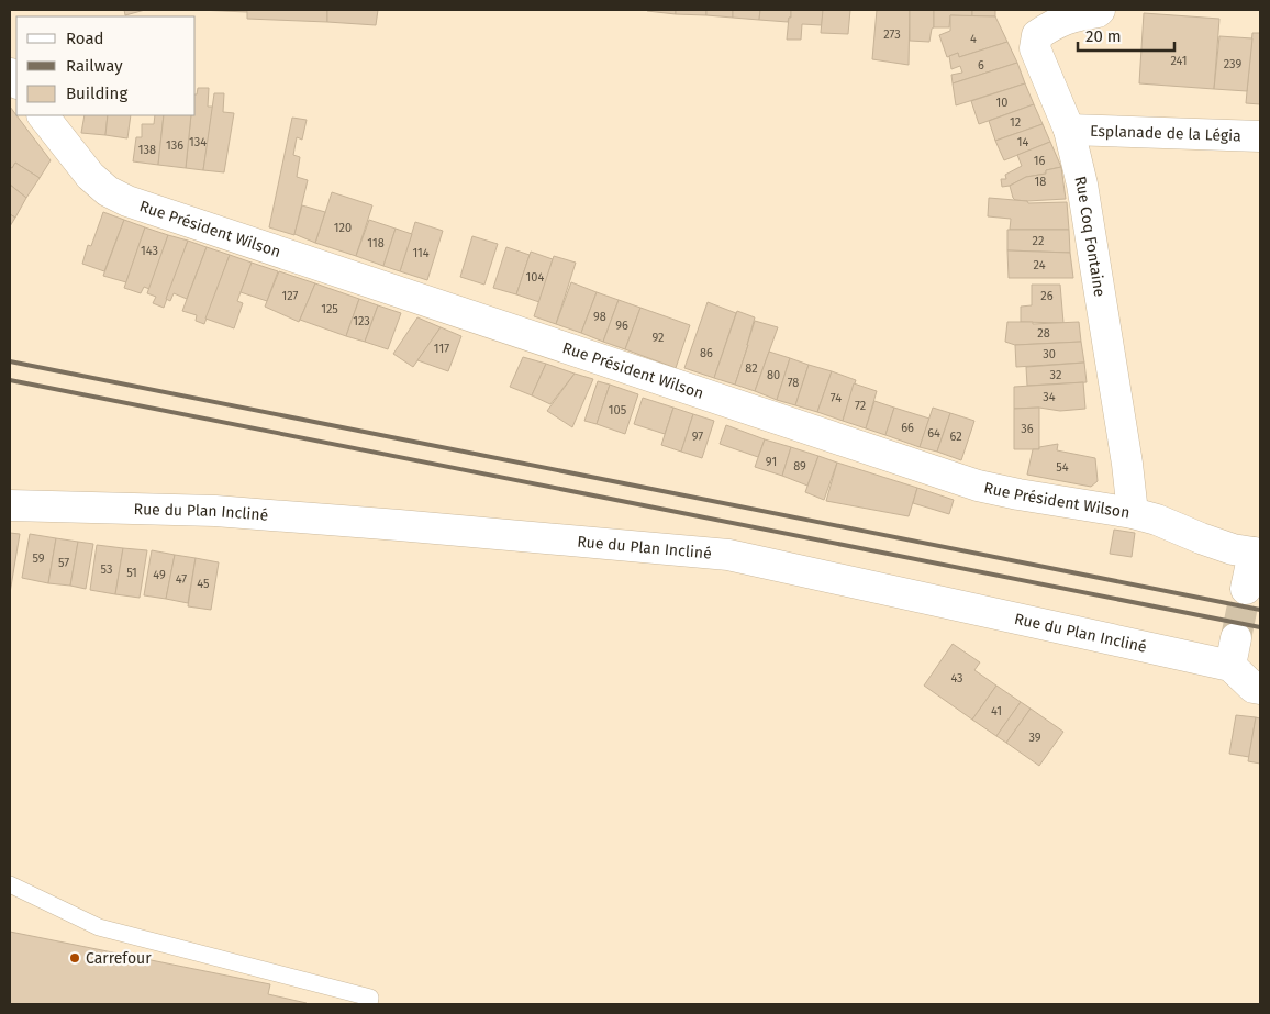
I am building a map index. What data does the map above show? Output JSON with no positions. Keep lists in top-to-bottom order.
{
  "streets": {
    "street": [
      "Esplanade de la Légia",
      "Rue Président Wilson",
      "Rue Coq Fontaine",
      "Rue du Plan Incliné"
    ]
  },
  "crossings": [
    ["Esplanade de la Légia", "Rue Coq Fontaine"],
    ["Rue Président Wilson", "Rue Coq Fontaine"]
  ],
  "places": ["Carrefour"],
  "house_numbers": [
    "273",
    "4",
    "241",
    "239",
    "6",
    "10",
    "12",
    "134",
    "14",
    "136",
    "138",
    "16",
    "18",
    "120",
    "22",
    "118",
    "143",
    "114",
    "24",
    "104",
    "127",
    "26",
    "125",
    "98",
    "123",
    "96",
    "28",
    "92",
    "117",
    "86",
    "30",
    "82",
    "80",
    "32",
    "78",
    "34",
    "74",
    "72",
    "105",
    "66",
    "36",
    "64",
    "97",
    "62",
    "91",
    "89",
    "54",
    "59",
    "57",
    "53",
    "51",
    "49",
    "47",
    "45",
    "43",
    "41",
    "39"
  ],
  "legend": ["Road", "Railway", "Building"],
  "scale_bar": "20 m"
}
